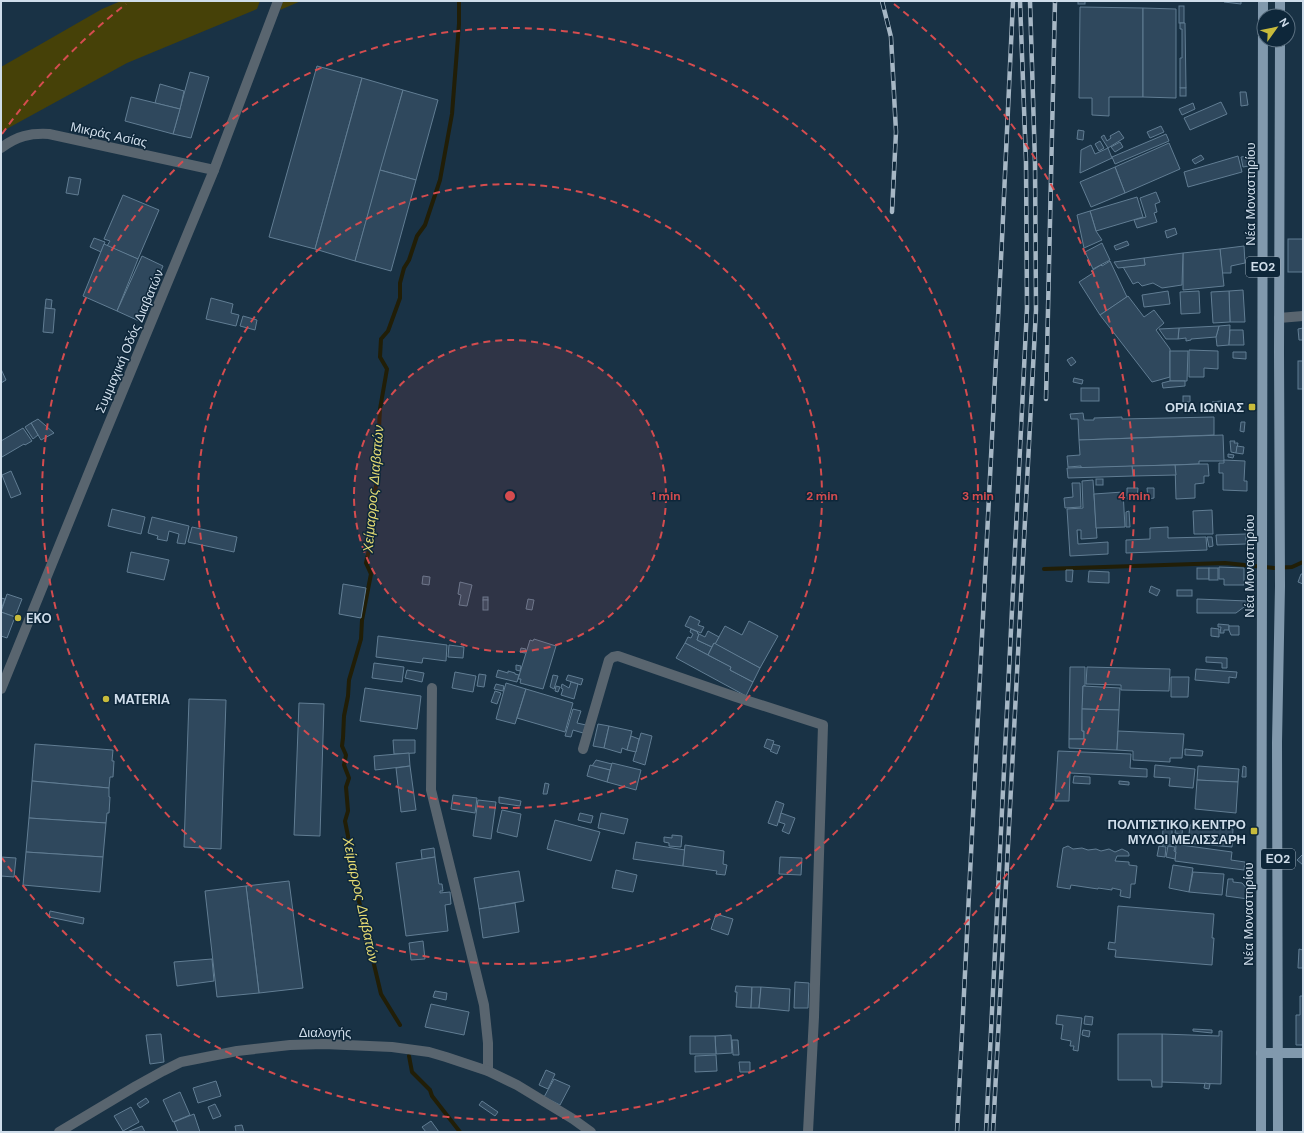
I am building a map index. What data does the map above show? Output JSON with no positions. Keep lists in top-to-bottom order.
{
  "streets": {
    "main road": ["Νέα Μοναστηρίου", "ΕΟ2"],
    "street": ["Μικράς Ασίας", "Συμμαχική Οδός Διαβατών", "Διαλογής"]
  },
  "crossings": [
    ["Μικράς Ασίας", "Συμμαχική Οδός Διαβατών"]
  ],
  "water": ["Χείμαρρος Διαβατών"],
  "places": {
    "transit": ["ΟΡΙΑ ΙΩΝΙΑΣ", "ΠΟΛΙΤΙΣΤΙΚΟ ΚΕΝΤΡΟ ΜΥΛΟΙ ΜΕΛΙΣΣΑΡΗ"],
    "other": ["EKO", "MATERIA"]
  },
  "north": "top right",
  "rings": [
    "1 min",
    "2 min",
    "3 min",
    "4 min"
  ]
}
